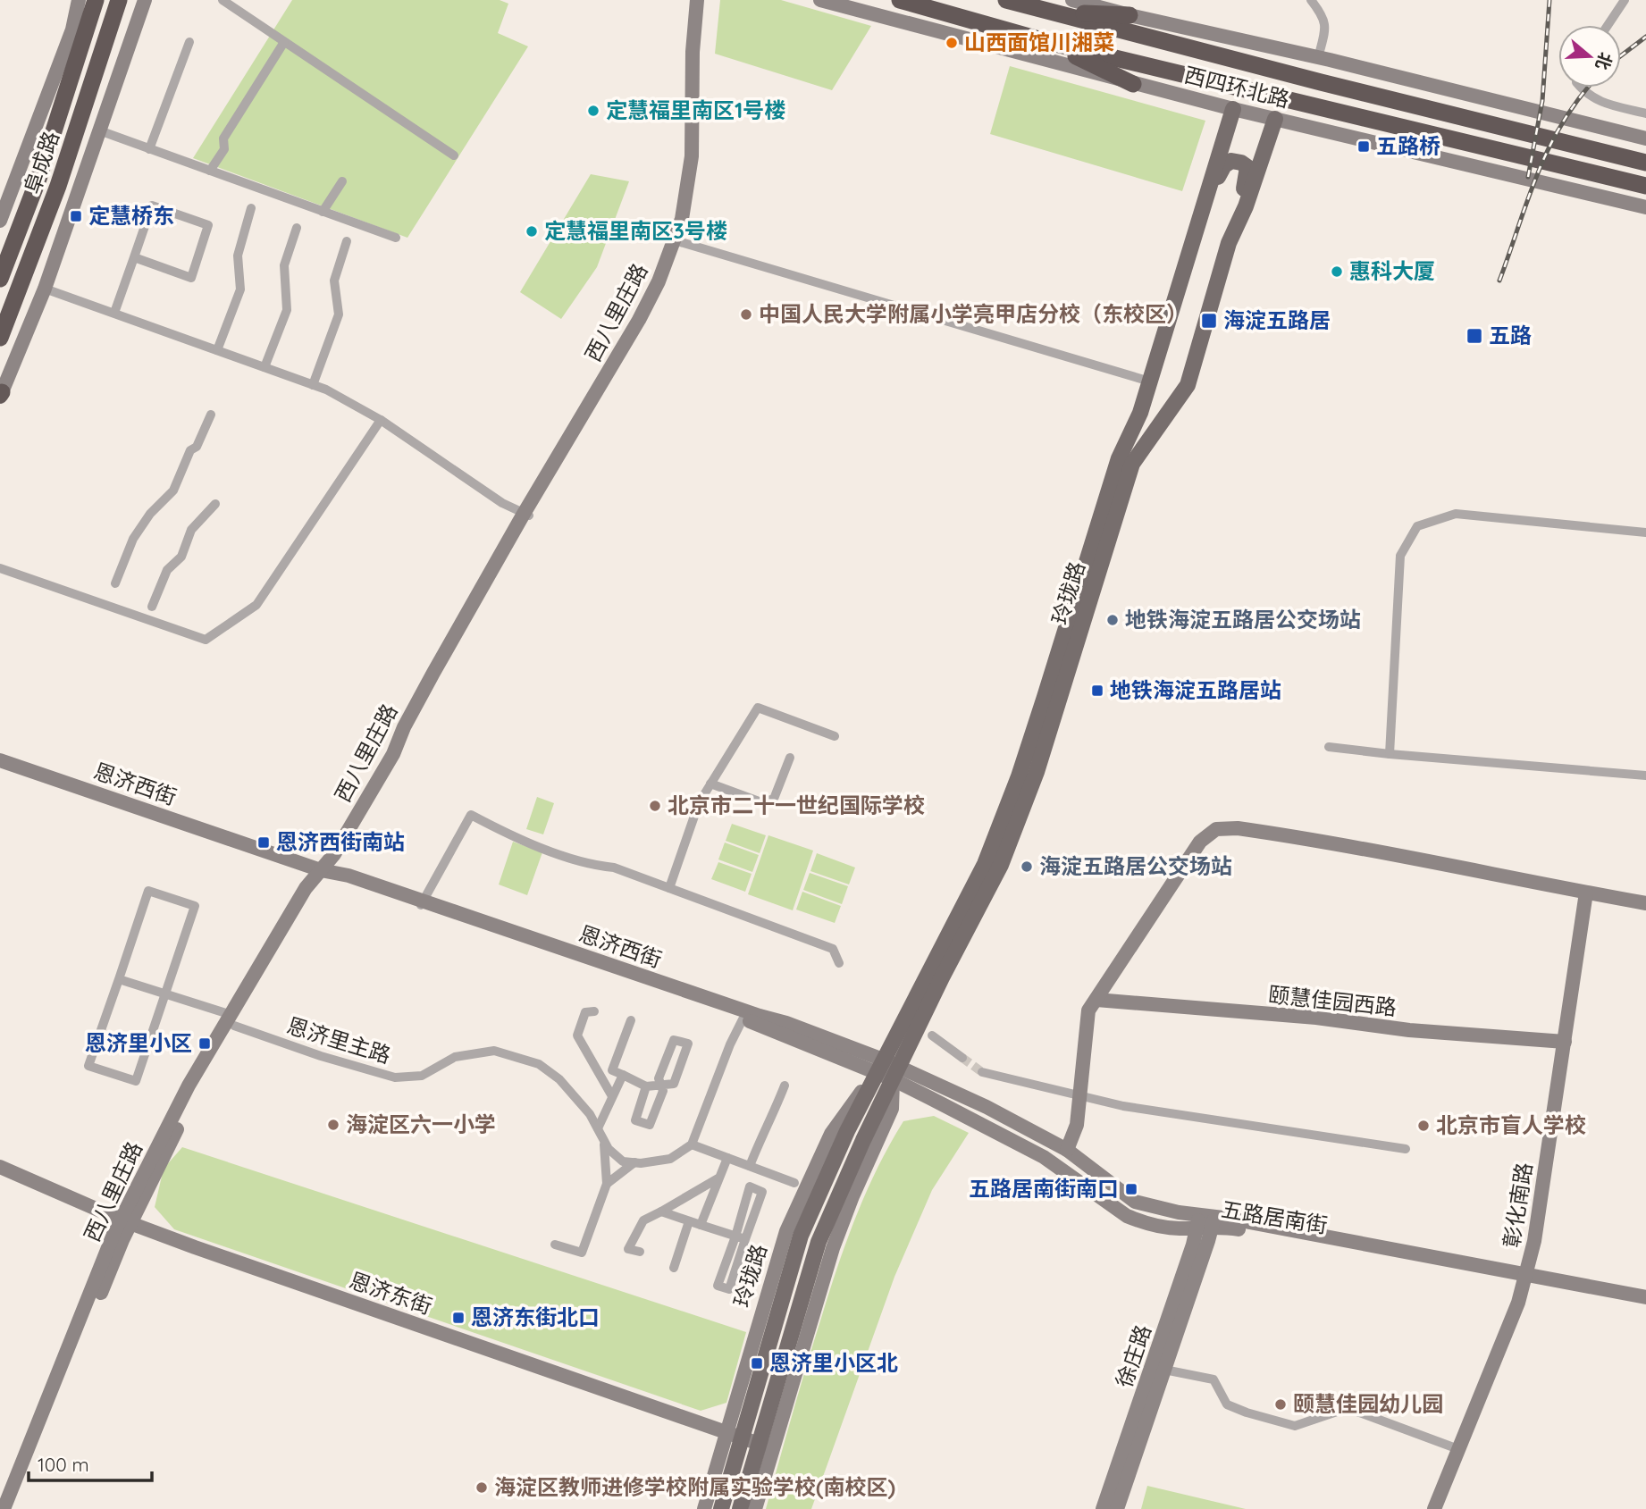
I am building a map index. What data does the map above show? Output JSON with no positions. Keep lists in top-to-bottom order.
{
  "streets": {
    "highway": ["西四环北路", "阜成路"],
    "main road": ["玲珑路"],
    "street": [
      "西八里庄路",
      "恩济西街",
      "颐慧佳园西路",
      "恩济里主路",
      "彰化南路",
      "五路居南街",
      "恩济东街",
      "徐庄路"
    ]
  },
  "crossings": [
    ["西四环北路", "玲珑路"],
    ["西八里庄路", "恩济西街"],
    ["西八里庄路", "恩济里主路"],
    ["西八里庄路", "恩济东街"],
    ["玲珑路", "恩济西街"],
    ["玲珑路", "五路居南街"],
    ["玲珑路", "恩济东街"],
    ["恩济西街", "五路居南街"],
    ["彰化南路", "五路居南街"],
    ["五路居南街", "徐庄路"]
  ],
  "places": {
    "other": [
      "山西面馆川湘菜",
      "定慧福里南区1号楼",
      "定慧福里南区3号楼",
      "惠科大厦",
      "中国人民大学附属小学亮甲店分校（东校区）",
      "地铁海淀五路居公交场站",
      "北京市二十一世纪国际学校",
      "海淀五路居公交场站",
      "海淀区六一小学",
      "北京市盲人学校",
      "颐慧佳园幼儿园",
      "海淀区教师进修学校附属实验学校(南校区)"
    ],
    "transit": [
      "五路桥",
      "定慧桥东",
      "海淀五路居",
      "五路",
      "地铁海淀五路居站",
      "恩济西街南站",
      "恩济里小区",
      "五路居南街南口",
      "恩济东街北口",
      "恩济里小区北"
    ]
  },
  "scale_bar": "100 m",
  "north": "right"
}
